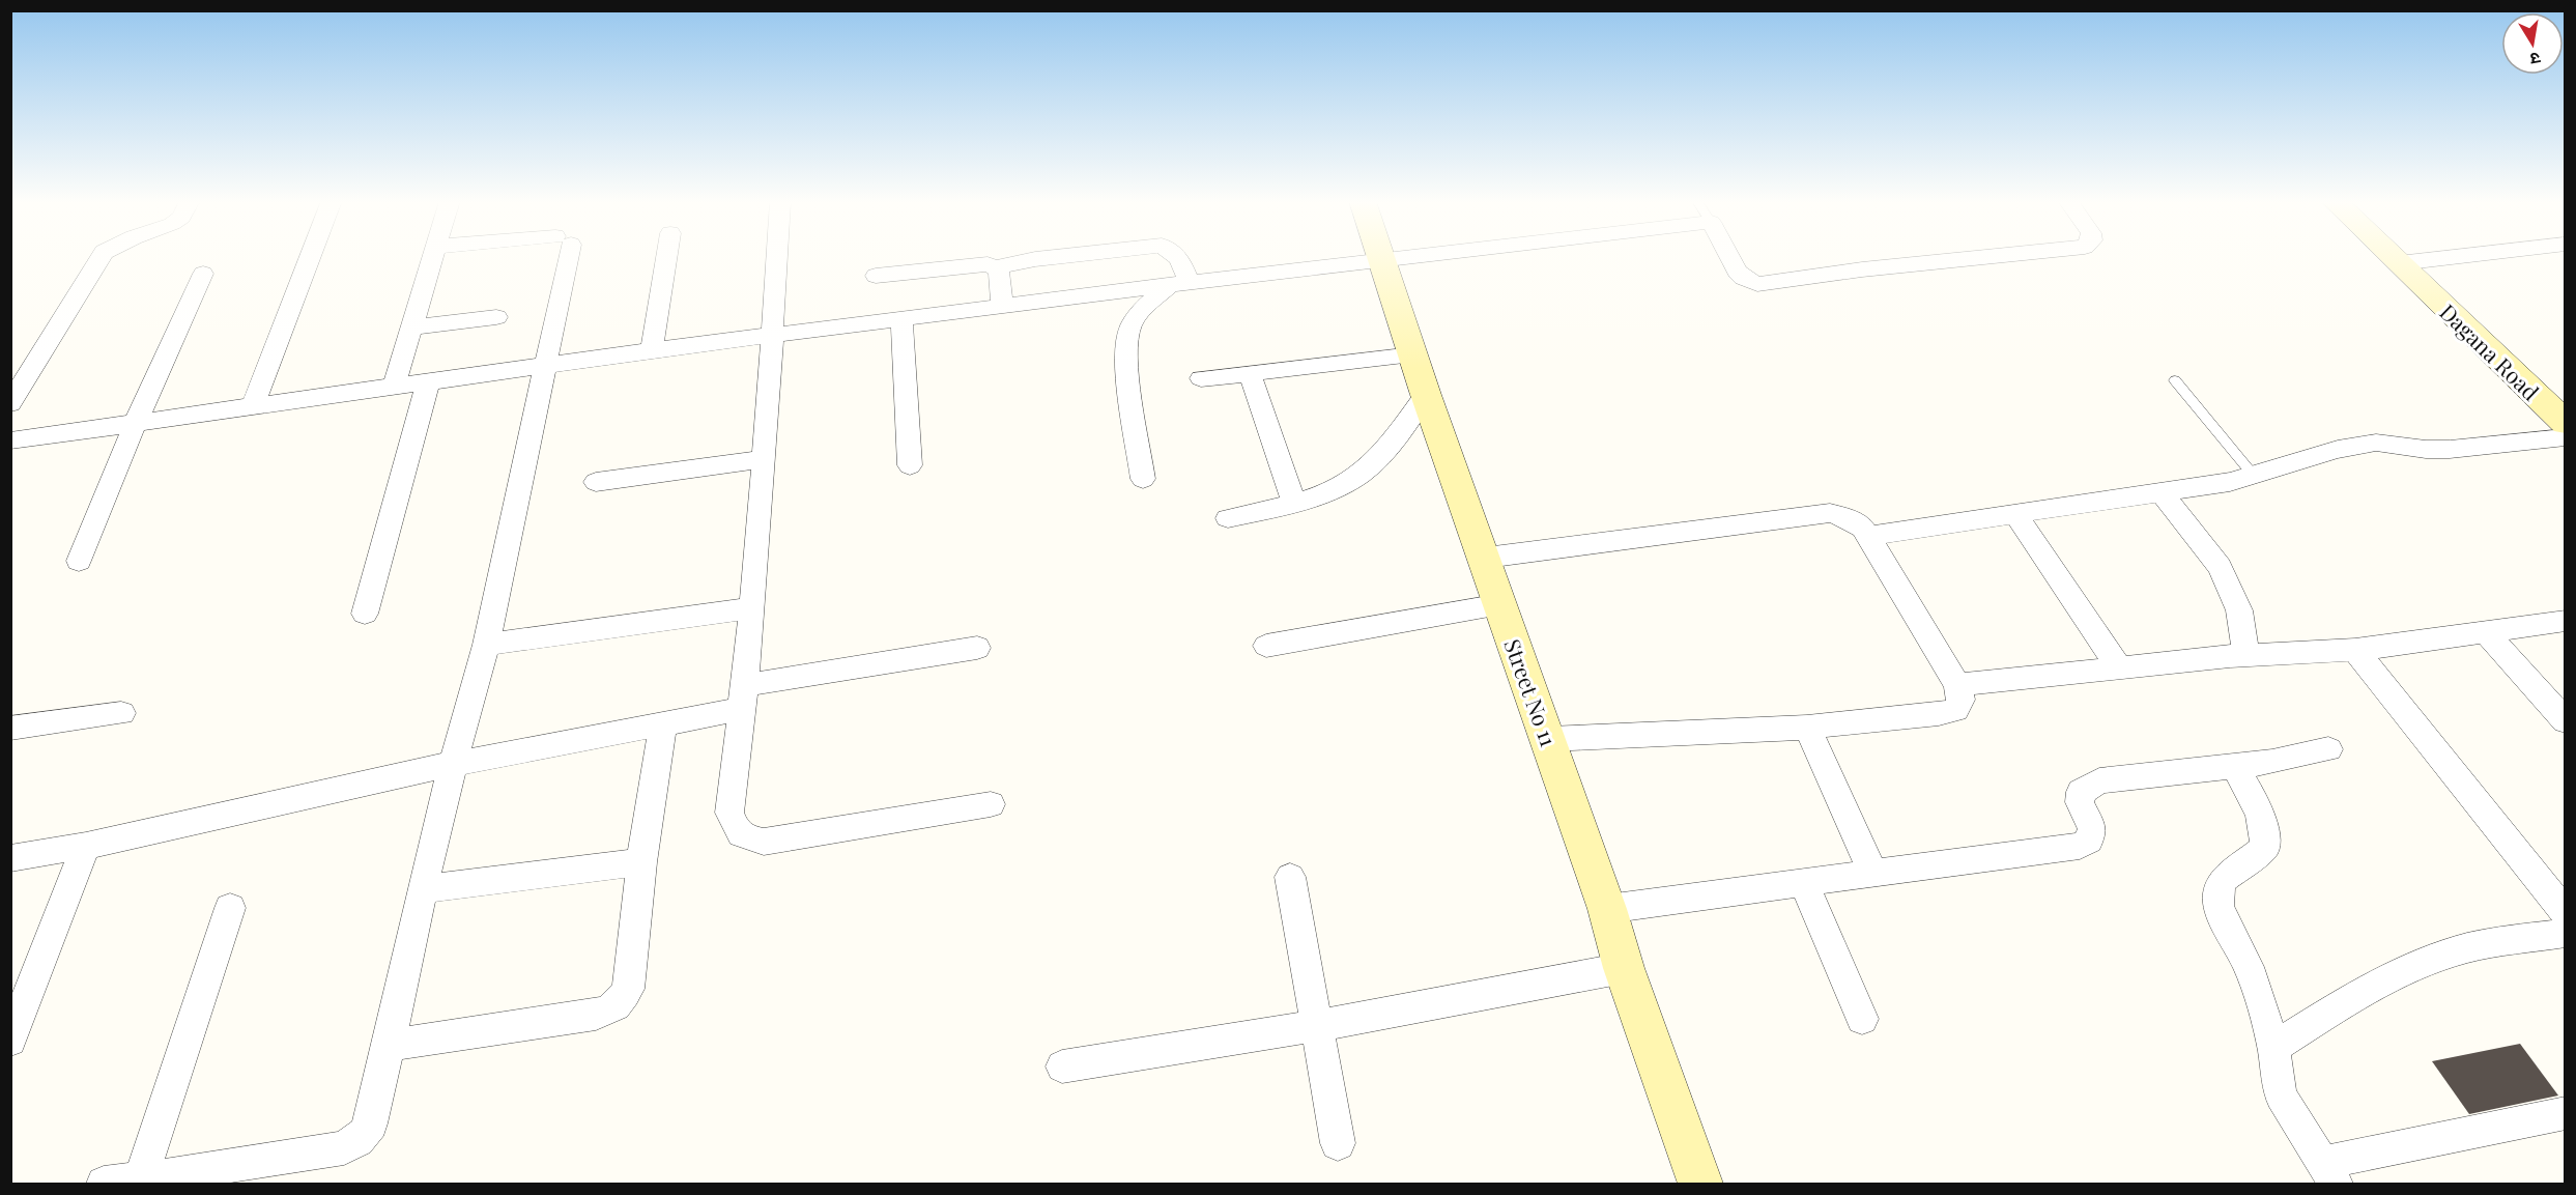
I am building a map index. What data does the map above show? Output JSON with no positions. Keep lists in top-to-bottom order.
{
  "streets": {
    "street": ["Dagana Road", "Street No 11"]
  },
  "north": "bottom"
}
